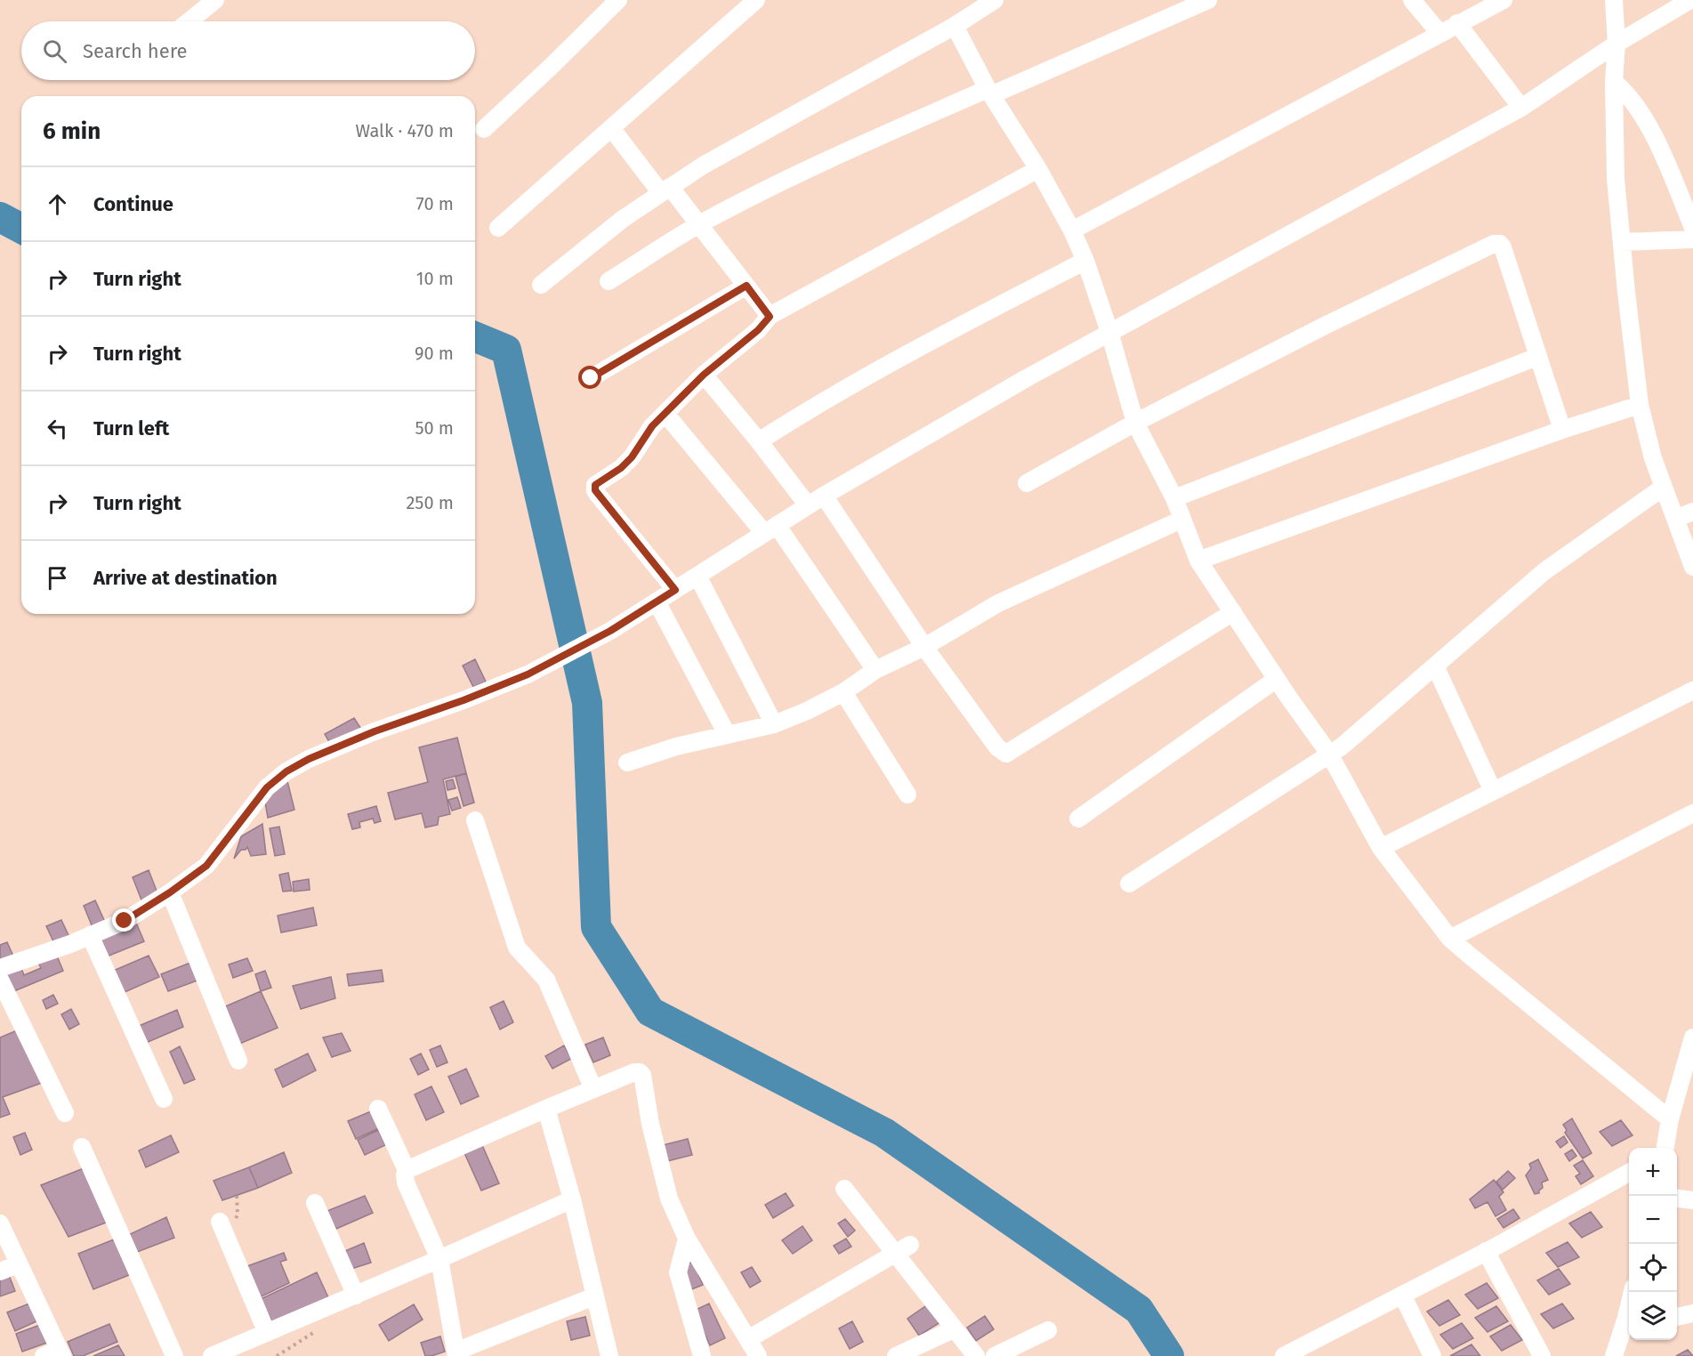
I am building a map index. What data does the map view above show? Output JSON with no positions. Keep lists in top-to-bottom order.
{
  "page": {
    "search": "Search here",
    "heading": ["6 min", "Walk · 470 m"],
    "list": [
      ["Continue", "70 m"],
      ["Turn right", "10 m"],
      ["Turn right", "90 m"],
      ["Turn left", "50 m"],
      ["Turn right", "250 m"],
      "Arrive at destination"
    ],
    "map_buttons": ["+", "−"]
  }
}
